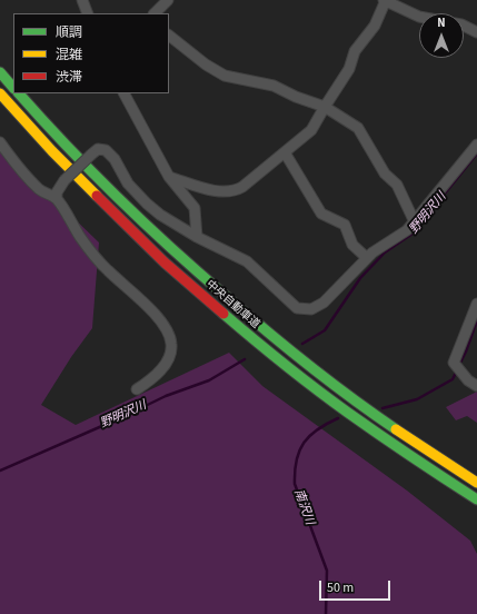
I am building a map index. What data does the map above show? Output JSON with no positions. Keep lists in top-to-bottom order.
{
  "streets": {
    "highway": ["中央自動車道"]
  },
  "water": ["野明沢川", "南沢川"],
  "legend": ["順調", "混雑", "渋滞"],
  "scale_bar": "50 m",
  "north": "top"
}
